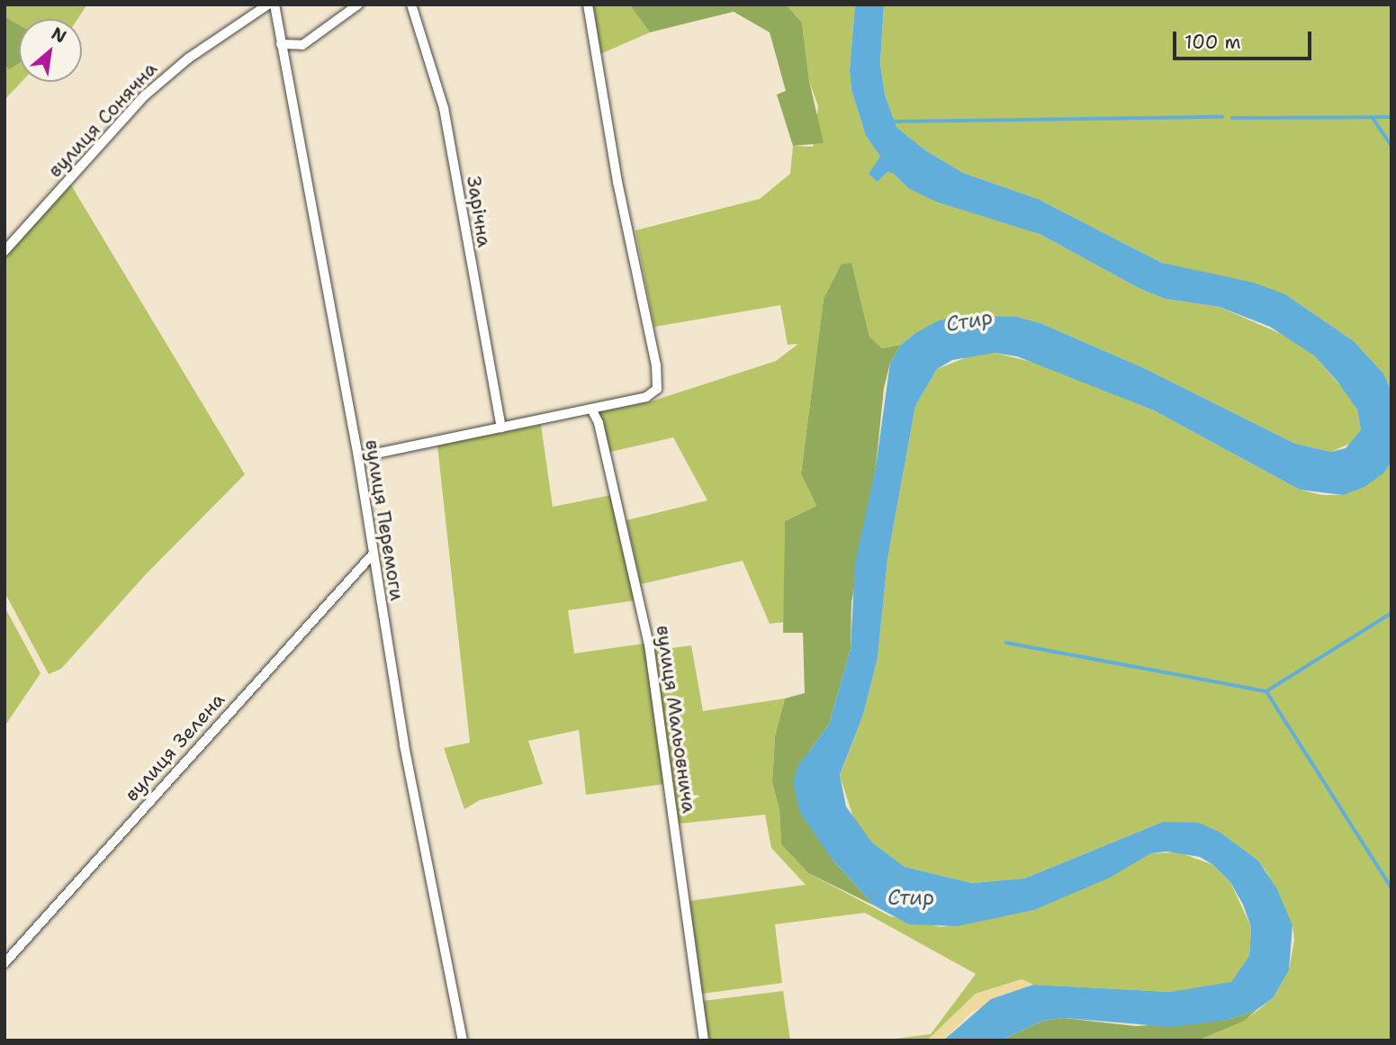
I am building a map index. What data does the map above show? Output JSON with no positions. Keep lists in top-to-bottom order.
{
  "streets": {
    "street": [
      "вулиця Сонячна",
      "Зарічна",
      "вулиця Перемоги",
      "вулиця Мальовнича",
      "вулиця Зелена"
    ]
  },
  "crossings": [
    ["вулиця Перемоги", "вулиця Зелена"]
  ],
  "water": ["Стир"],
  "scale_bar": "100 m",
  "north": "top right"
}
